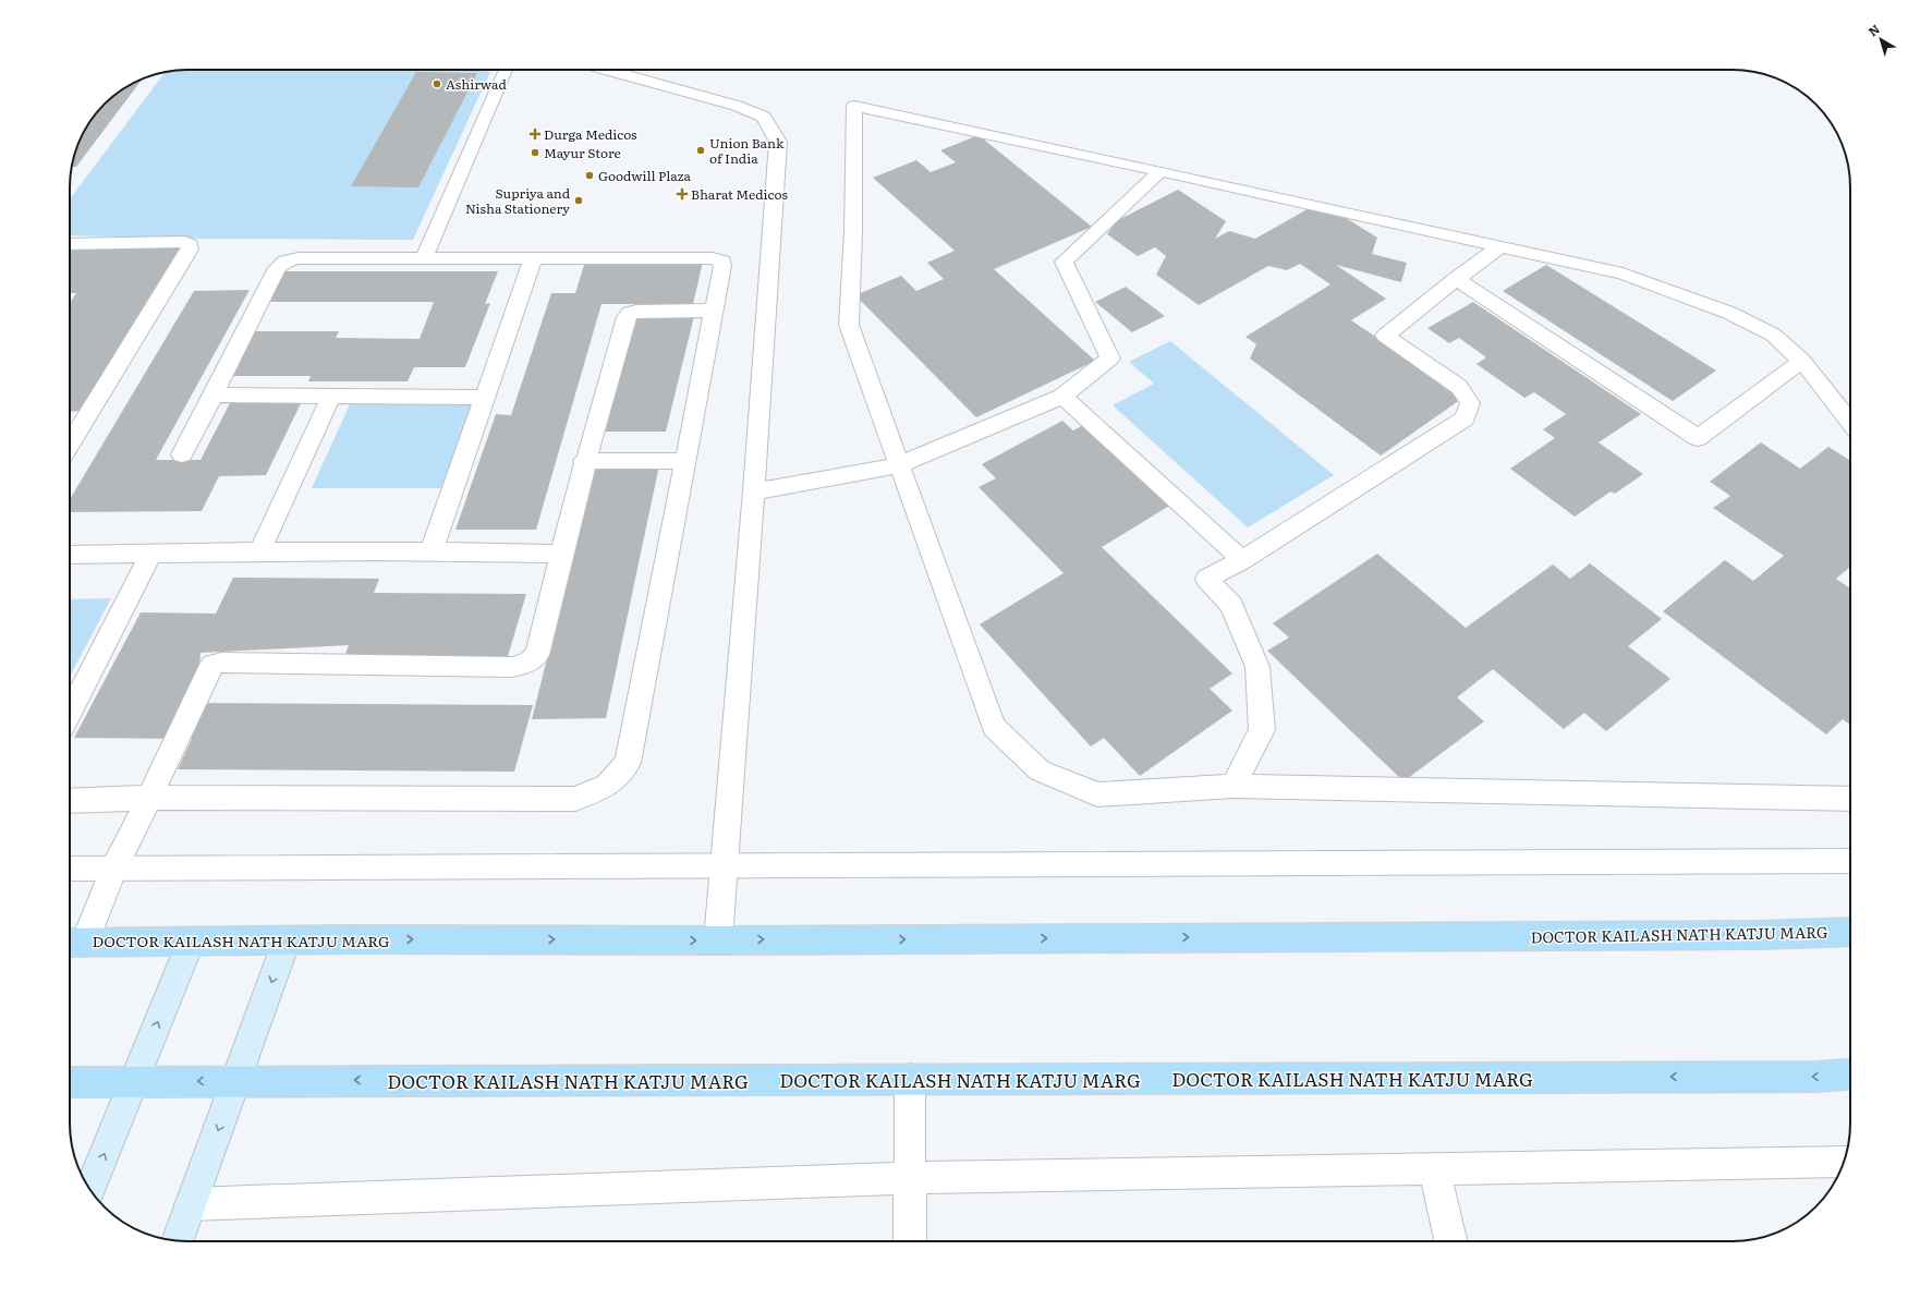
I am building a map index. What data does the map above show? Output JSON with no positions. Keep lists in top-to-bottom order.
{
  "streets": {
    "main road": ["DOCTOR KAILASH NATH KATJU MARG"]
  },
  "places": {
    "other": [
      "Ashirwad",
      "Union Bank of India",
      "Mayur Store",
      "Goodwill Plaza",
      "Supriya and Nisha Stationery"
    ],
    "health": ["Durga Medicos", "Bharat Medicos"]
  },
  "north": "top left"
}
